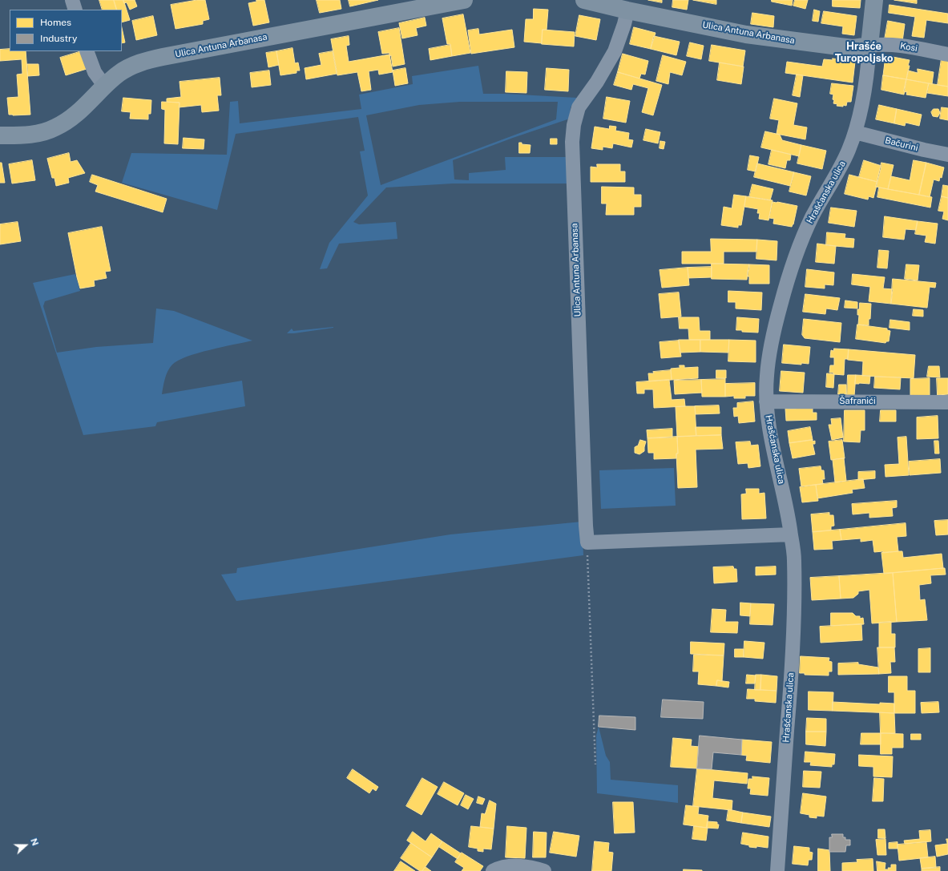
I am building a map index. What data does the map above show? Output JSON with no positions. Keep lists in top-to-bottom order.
{
  "streets": {
    "main road": ["Ulica Antuna Arbanasa"],
    "street": [
      "Kosi",
      "Bačurini",
      "Hrašćanska ulica",
      "Šafranići"
    ]
  },
  "crossings": [
    ["Ulica Antuna Arbanasa", "Kosi"],
    ["Ulica Antuna Arbanasa", "Hrašćanska ulica"],
    ["Kosi", "Hrašćanska ulica"],
    ["Bačurini", "Hrašćanska ulica"],
    ["Hrašćanska ulica", "Šafranići"]
  ],
  "districts": ["Hrašće Turopoljsko"],
  "legend": ["Homes", "Industry"],
  "north": "right"
}
